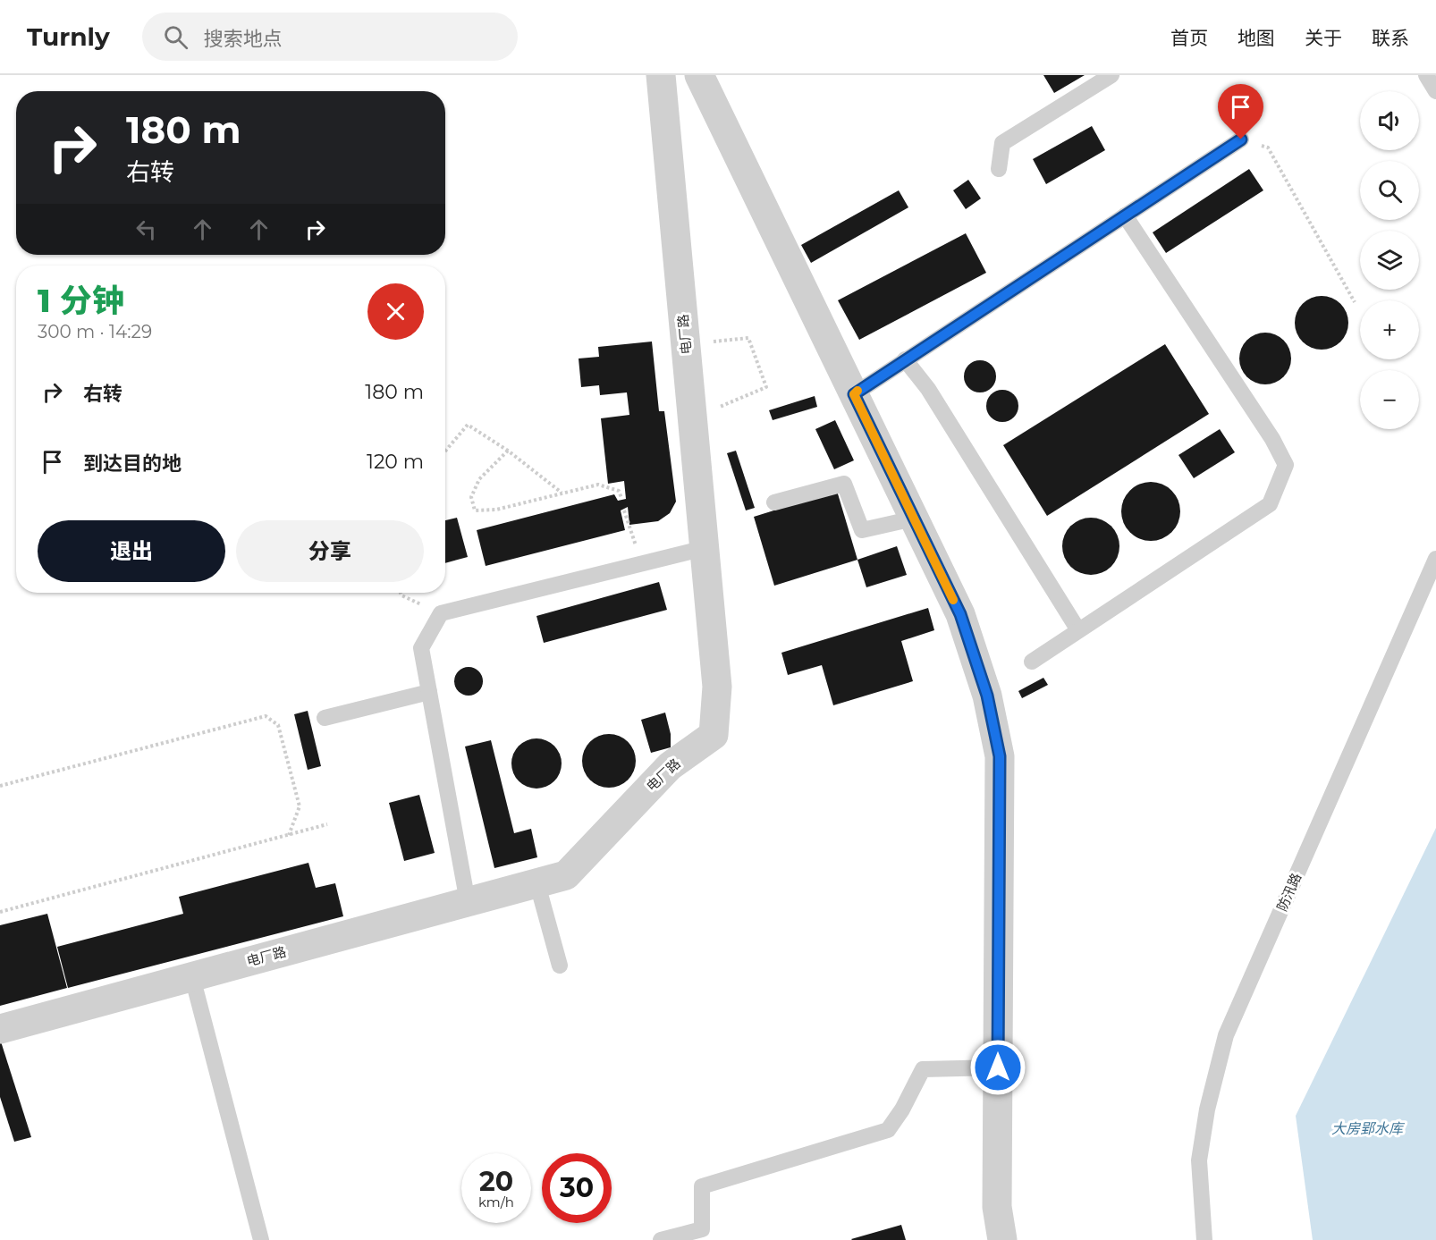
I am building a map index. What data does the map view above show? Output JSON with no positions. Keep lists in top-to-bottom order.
{
  "streets": {
    "street": ["电厂路"],
    "lane": ["防汛路"]
  },
  "water": ["大房郢水库"],
  "page": {
    "header": "Turnly",
    "search": "搜索地点",
    "nav": [
      "首页",
      "地图",
      "关于",
      "联系"
    ],
    "map_buttons": ["+", "−"],
    "turn": ["180 m", "右转"],
    "heading": ["1 分钟", "300 m · 14:29"],
    "list": [
      {
        "name": "右转",
        "value": "180 m"
      },
      {
        "name": "到达目的地",
        "value": "120 m"
      }
    ],
    "buttons": ["退出", "分享"],
    "speed": "20 km/h",
    "limit": "30"
  }
}
